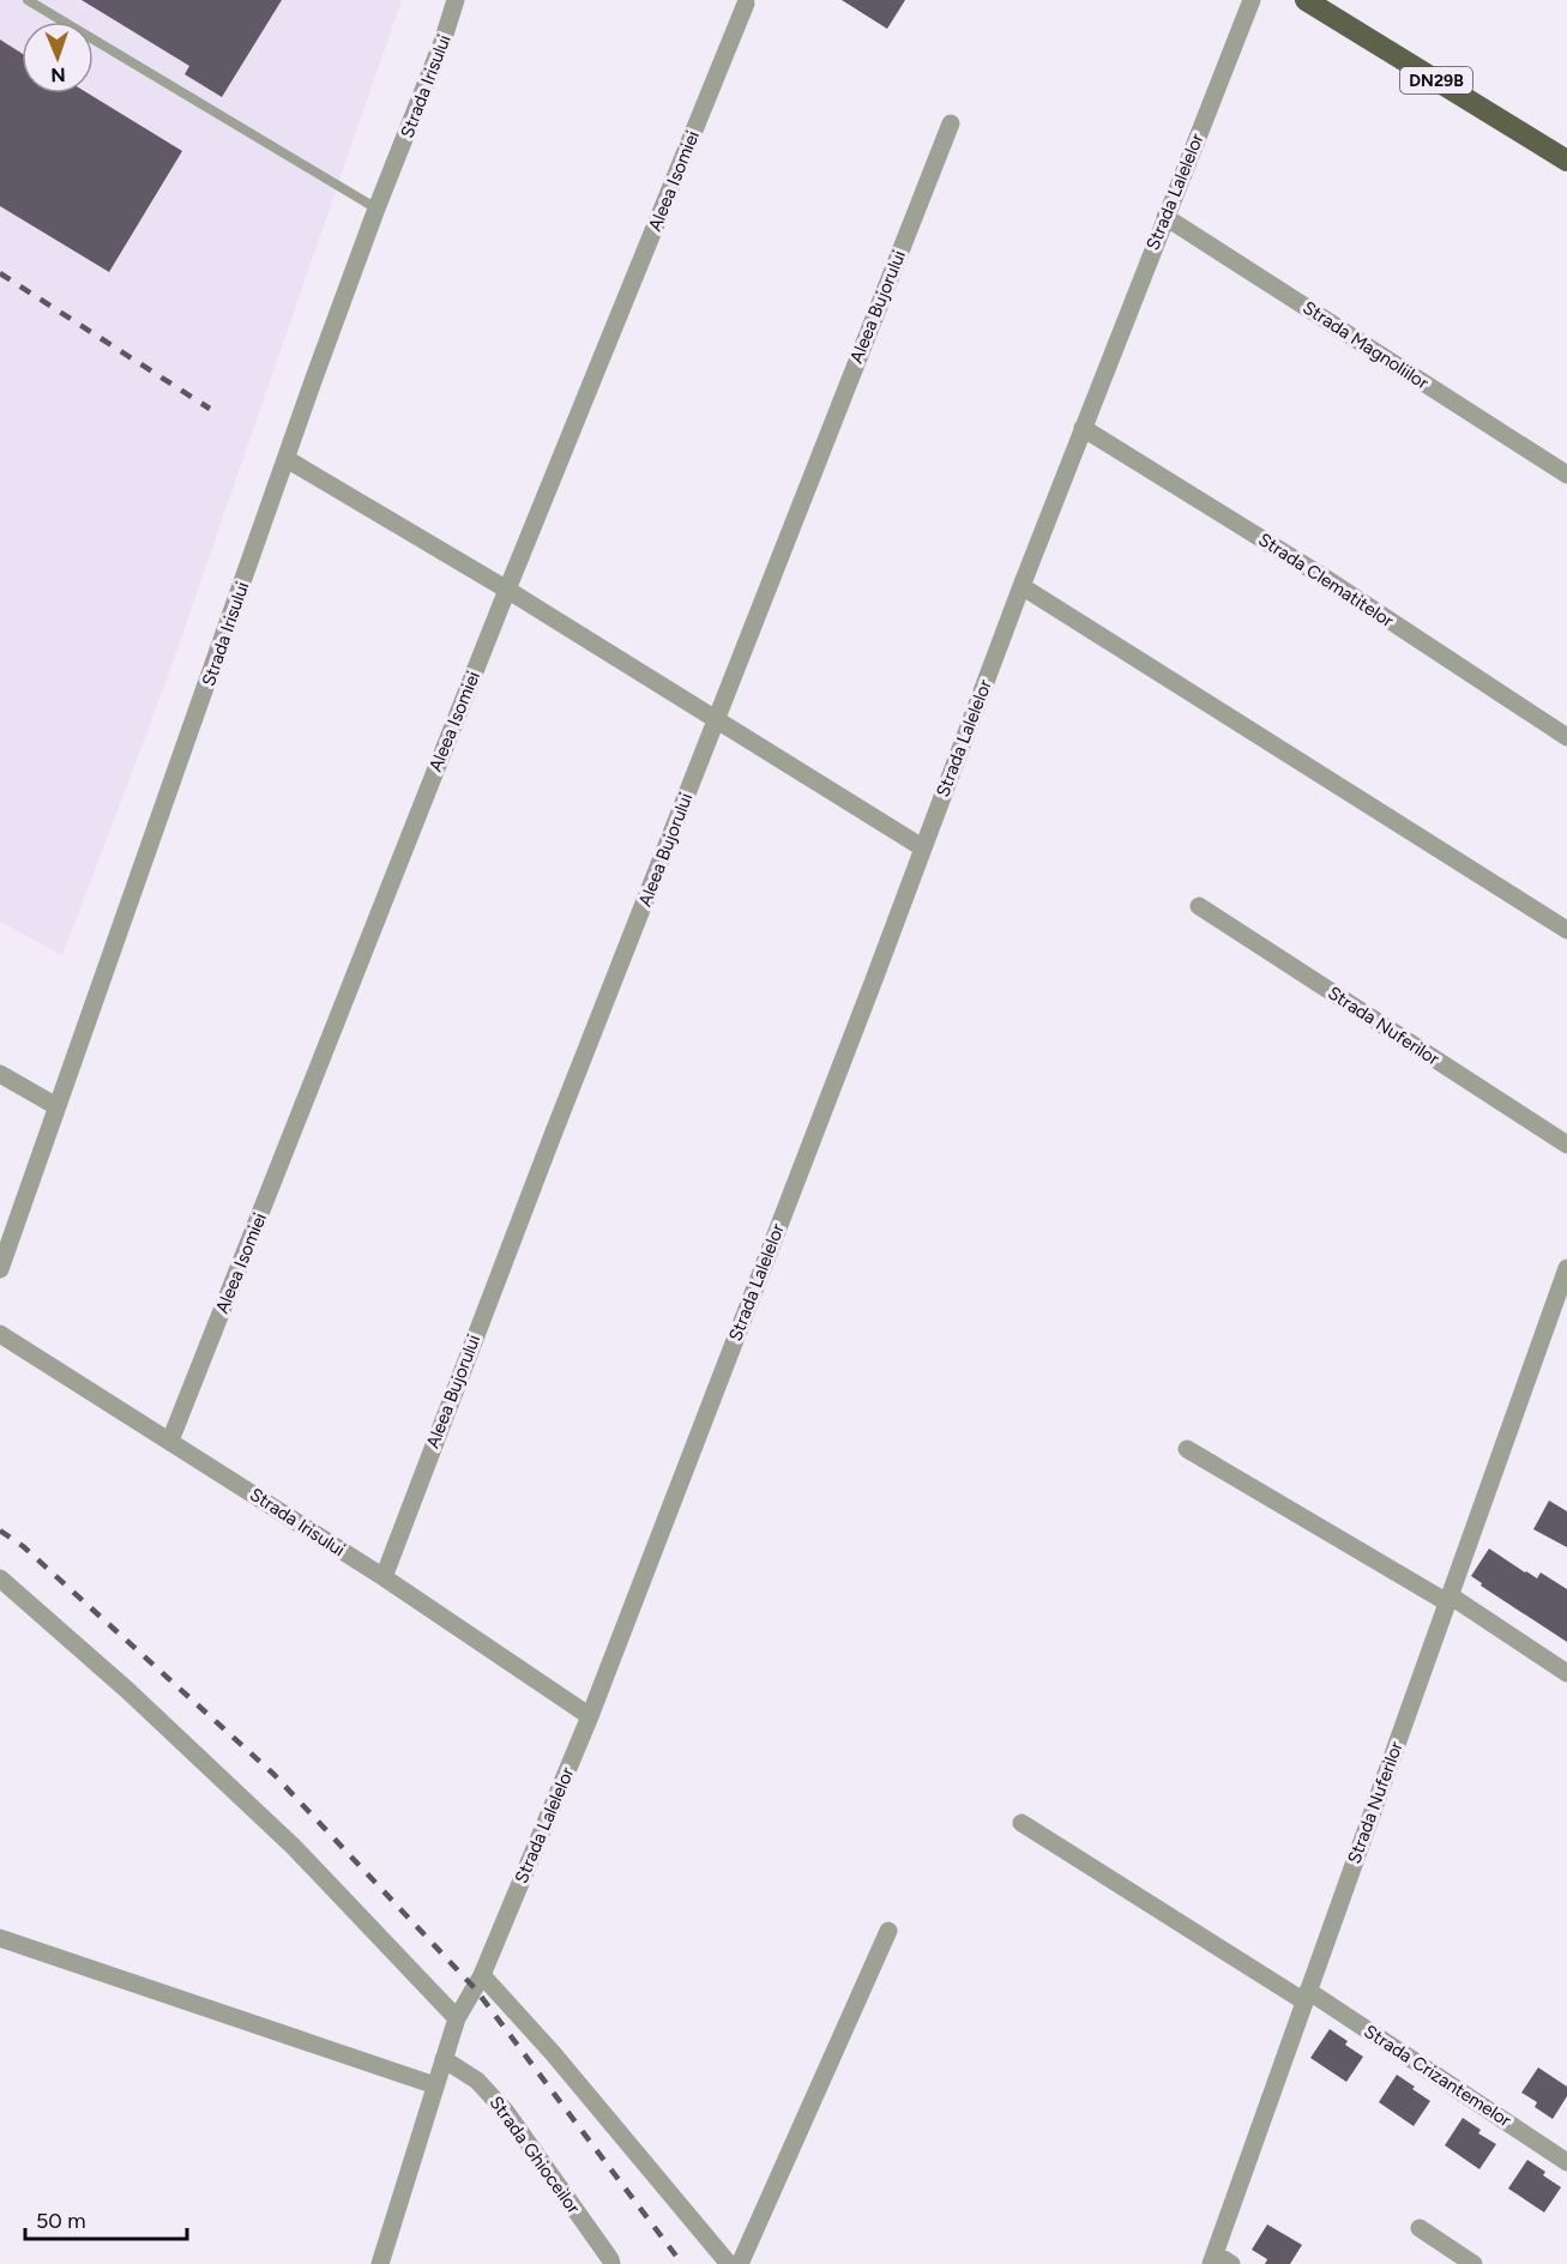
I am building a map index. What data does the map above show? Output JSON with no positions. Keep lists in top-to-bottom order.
{
  "streets": {
    "main road": ["DN29B"],
    "street": [
      "Strada Irisului",
      "Aleea Isomiei",
      "Strada Lalelelor",
      "Aleea Bujorului",
      "Strada Magnoliilor",
      "Strada Clematitelor",
      "Strada Nuferilor",
      "Strada Crizantemelor",
      "Strada Ghioceilor"
    ]
  },
  "crossings": [
    ["Strada Irisului", "Aleea Isomiei"],
    ["Strada Irisului", "Strada Lalelelor"],
    ["Strada Irisului", "Aleea Bujorului"],
    ["Strada Lalelelor", "Strada Magnoliilor"],
    ["Strada Lalelelor", "Strada Clematitelor"],
    ["Strada Nuferilor", "Strada Crizantemelor"]
  ],
  "scale_bar": "50 m",
  "north": "bottom"
}
